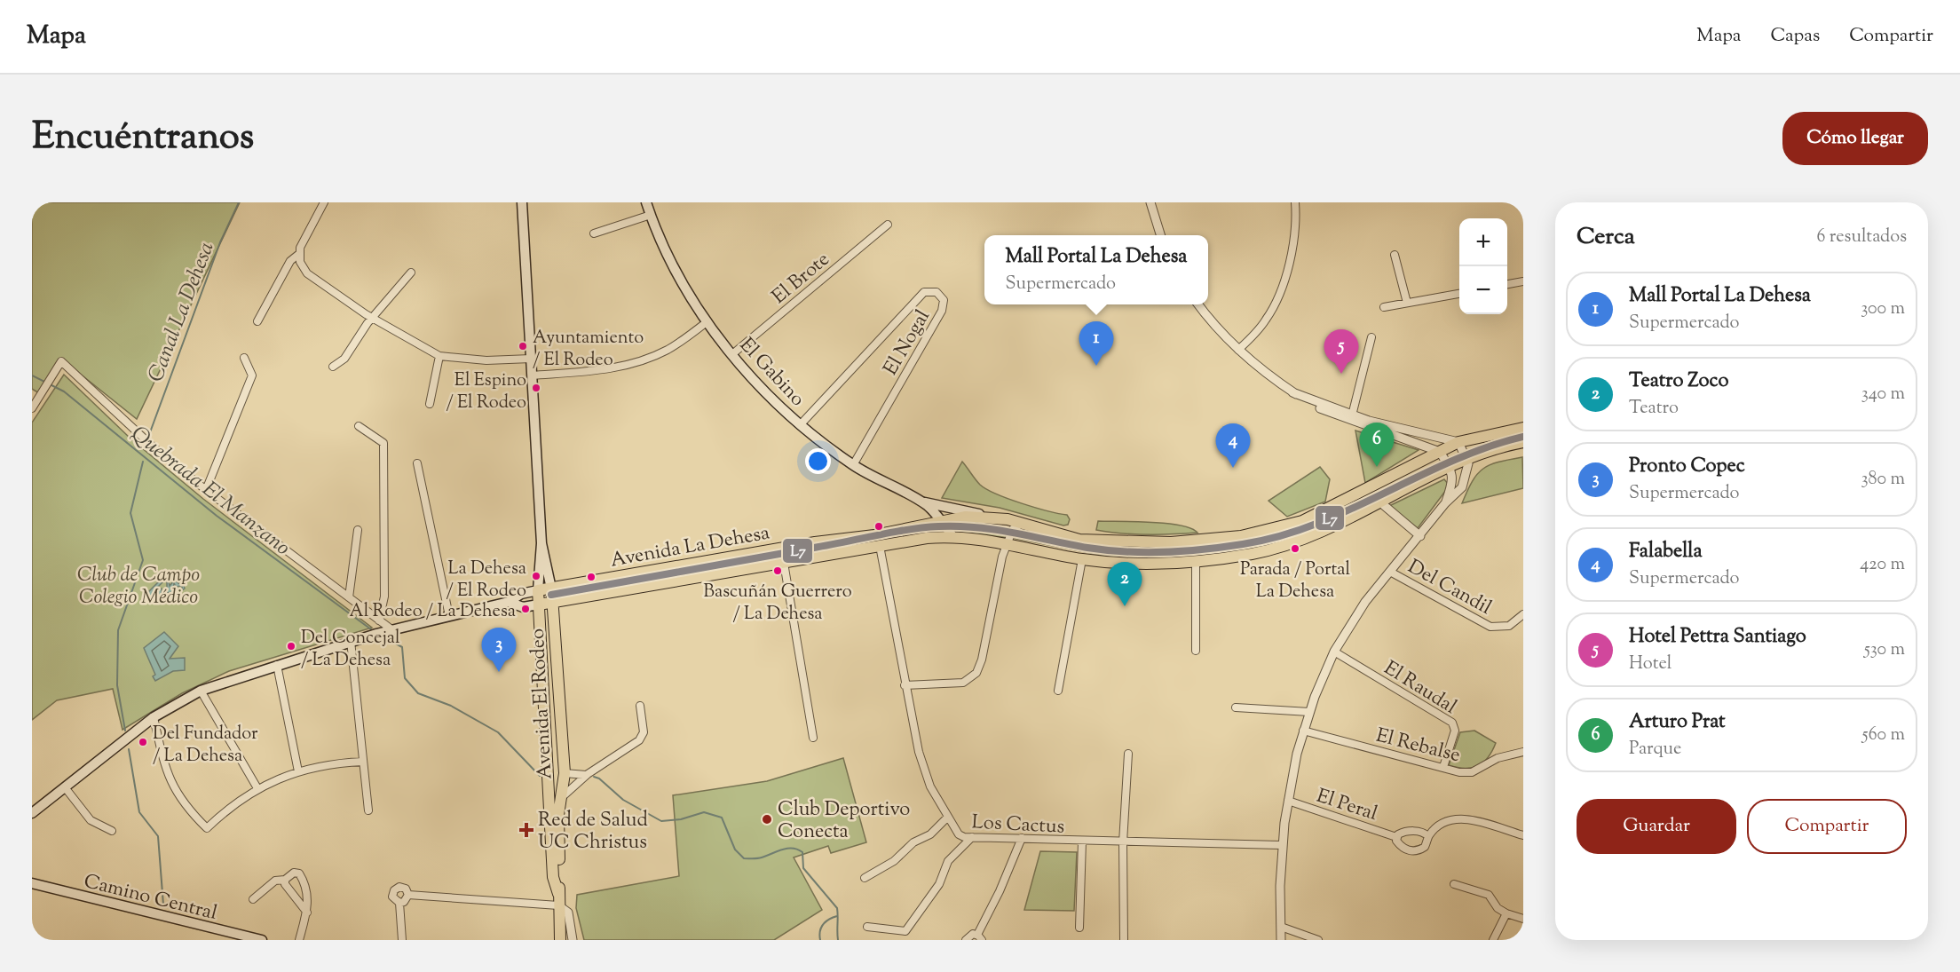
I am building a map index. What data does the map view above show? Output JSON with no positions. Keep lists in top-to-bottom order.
{
  "streets": {
    "main road": [
      "El Gabino",
      "Avenida La Dehesa",
      "Avenida El Rodeo",
      "Camino Central"
    ],
    "street": [
      "El Brote",
      "El Nogal",
      "Del Candil",
      "El Raudal",
      "El Rebalse",
      "El Peral",
      "Los Cactus"
    ]
  },
  "crossings": [
    ["El Brote", "El Gabino"],
    ["El Nogal", "El Gabino"],
    ["El Gabino", "Avenida La Dehesa"],
    ["Avenida La Dehesa", "Avenida El Rodeo"],
    ["Avenida La Dehesa", "Los Cactus"],
    ["El Raudal", "El Rebalse"]
  ],
  "water": ["Canal La Dehesa", "Quebrada El Manzano"],
  "parks": ["Club de Campo Colegio Médico"],
  "places": {
    "other": [
      "Ayuntamiento / El Rodeo",
      "El Espino / El Rodeo",
      "Parada / Portal La Dehesa",
      "Bascuñán Guerrero / La Dehesa",
      "La Dehesa / El Rodeo",
      "Al Rodeo / La Dehesa",
      "Del Concejal / La Dehesa",
      "Del Fundador / La Dehesa",
      "Club Deportivo Conecta"
    ],
    "health": ["Red de Salud UC Christus"]
  },
  "lines": ["transit line L7"],
  "page": {
    "header": "Mapa",
    "nav": ["Mapa", "Capas", "Compartir"],
    "title": "Encuéntranos",
    "buttons": [
      "Cómo llegar",
      ["Guardar", "Compartir"]
    ],
    "heading": ["Cerca", "6 resultados"],
    "map_buttons": ["+", "−"],
    "popup": ["Mall Portal La Dehesa", "Supermercado"],
    "list": [
      {
        "mark": "1",
        "name": "Mall Portal La Dehesa",
        "note": "Supermercado",
        "value": "300 m"
      },
      {
        "mark": "2",
        "name": "Teatro Zoco",
        "note": "Teatro",
        "value": "340 m"
      },
      {
        "mark": "3",
        "name": "Pronto Copec",
        "note": "Supermercado",
        "value": "380 m"
      },
      {
        "mark": "4",
        "name": "Falabella",
        "note": "Supermercado",
        "value": "420 m"
      },
      {
        "mark": "5",
        "name": "Hotel Pettra Santiago",
        "note": "Hotel",
        "value": "530 m"
      },
      {
        "mark": "6",
        "name": "Arturo Prat",
        "note": "Parque",
        "value": "560 m"
      }
    ],
    "pins": [
      "1",
      "5",
      "6",
      "4",
      "2",
      "3"
    ]
  }
}
